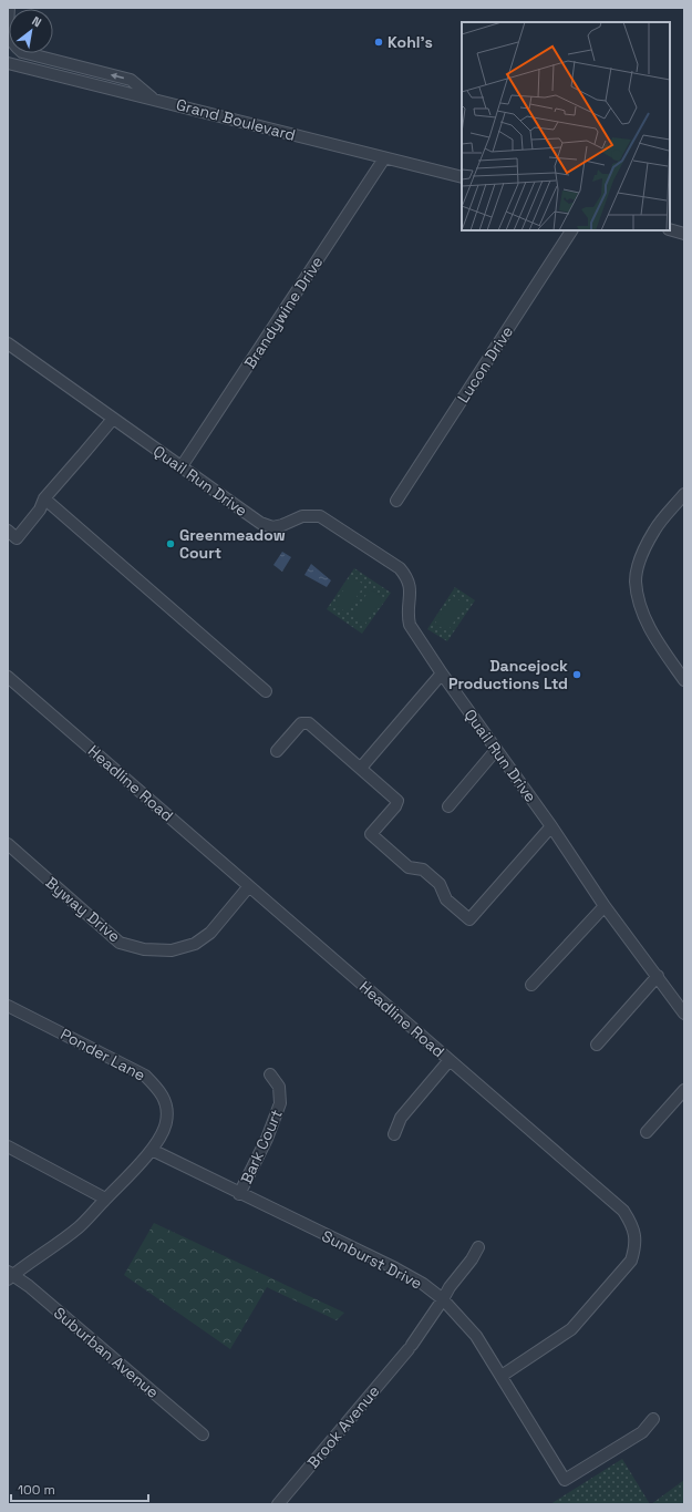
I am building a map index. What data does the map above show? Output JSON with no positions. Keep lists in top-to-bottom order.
{
  "streets": {
    "street": [
      "Grand Boulevard",
      "Brandywine Drive",
      "Lucon Drive",
      "Quail Run Drive",
      "Headline Road",
      "Byway Drive",
      "Ponder Lane",
      "Bark Court",
      "Sunburst Drive",
      "Suburban Avenue",
      "Brook Avenue"
    ]
  },
  "crossings": [
    ["Grand Boulevard", "Brandywine Drive"],
    ["Brandywine Drive", "Quail Run Drive"],
    ["Headline Road", "Byway Drive"],
    ["Headline Road", "Sunburst Drive"],
    ["Ponder Lane", "Sunburst Drive"],
    ["Ponder Lane", "Suburban Avenue"],
    ["Bark Court", "Sunburst Drive"],
    ["Sunburst Drive", "Brook Avenue"]
  ],
  "places": ["Kohl's", "Greenmeadow Court", "Dancejock Productions Ltd"],
  "scale_bar": "100 m",
  "north": "top right"
}
